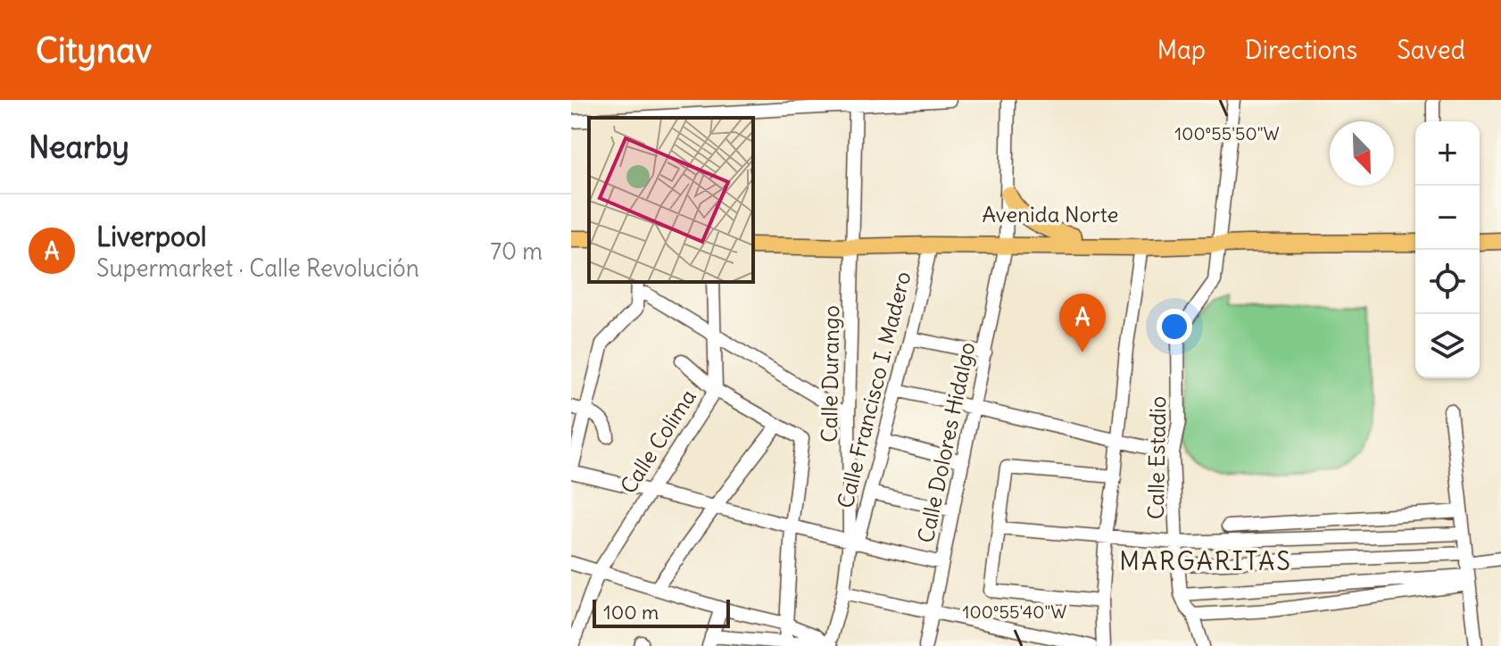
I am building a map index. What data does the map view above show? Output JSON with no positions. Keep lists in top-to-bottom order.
{
  "streets": {
    "main road": ["Avenida Norte"],
    "street": [
      "Calle Durango",
      "Calle Francisco I. Madero",
      "Calle Colima",
      "Calle Dolores Hidalgo",
      "Calle Estadio"
    ]
  },
  "crossings": [
    ["Avenida Norte", "Calle Durango"],
    ["Avenida Norte", "Calle Francisco I. Madero"],
    ["Avenida Norte", "Calle Dolores Hidalgo"],
    ["Avenida Norte", "Calle Estadio"],
    ["Calle Durango", "Calle Francisco I. Madero"]
  ],
  "districts": ["MARGARITAS"],
  "scale_bar": "100 m",
  "north": "bottom right",
  "page": {
    "header": "Citynav",
    "nav": ["Map", "Directions", "Saved"],
    "heading": "Nearby",
    "map_buttons": ["+", "−"],
    "list": [
      {
        "mark": "A",
        "name": "Liverpool",
        "note": "Supermarket · Calle Revolución",
        "value": "70 m"
      }
    ],
    "pins": "A",
    "scale": "100 m"
  },
  "coordinates": ["100°55'50\"W", "100°55'40\"W"]
}
